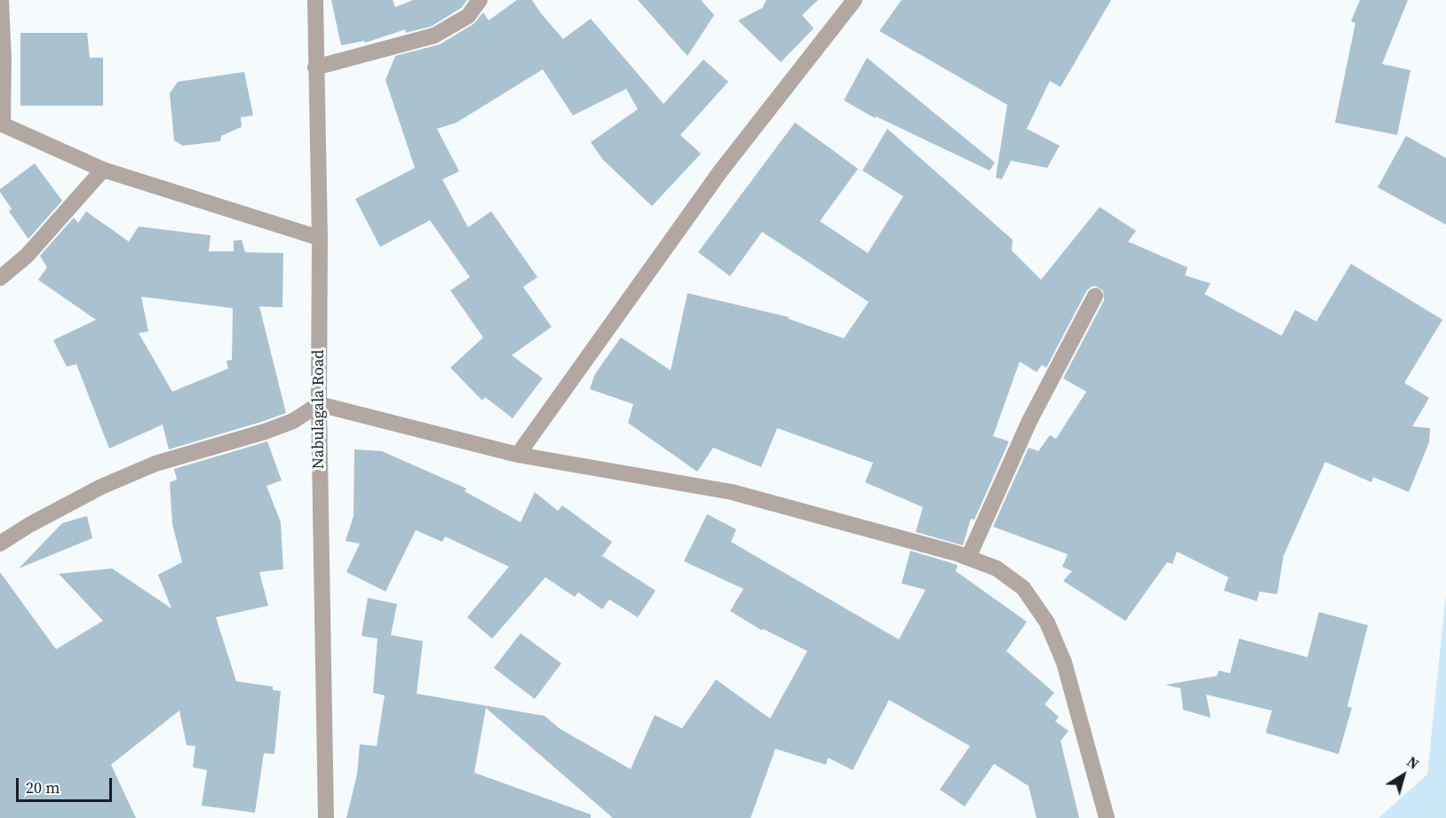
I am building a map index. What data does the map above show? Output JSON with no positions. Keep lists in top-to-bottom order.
{
  "streets": {
    "street": ["Nabulagala Road"]
  },
  "scale_bar": "20 m",
  "north": "top right"
}
